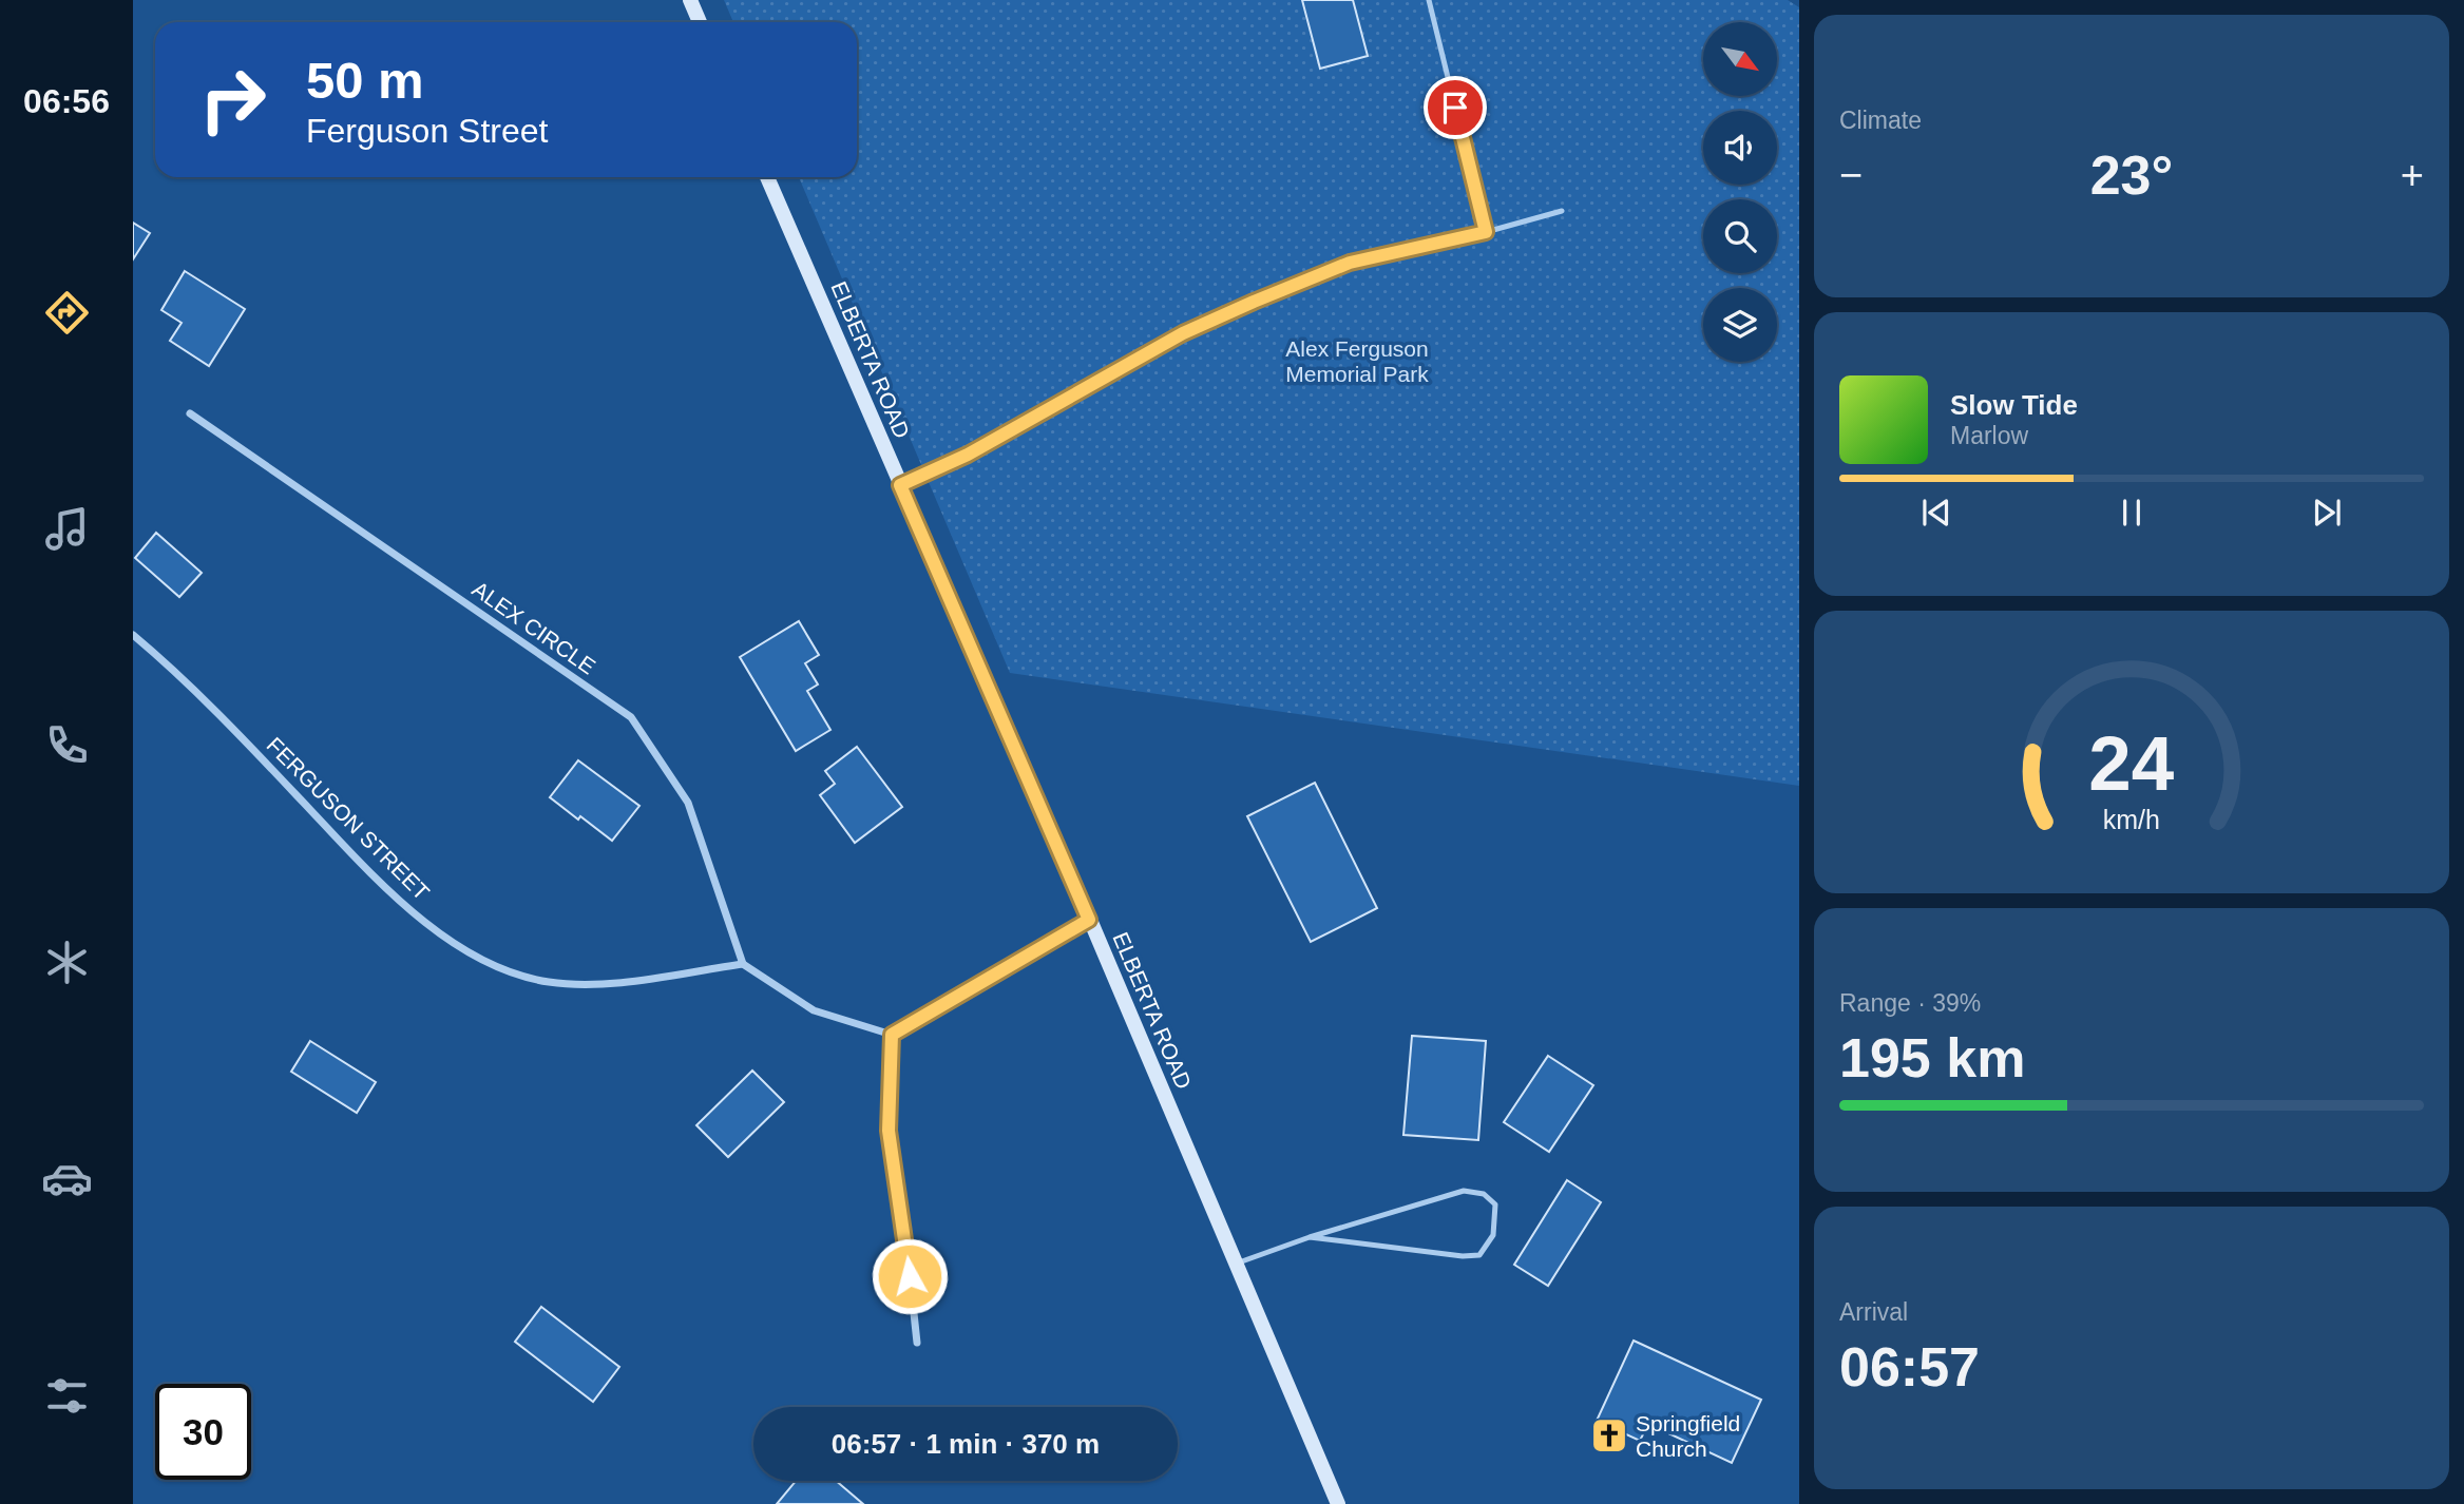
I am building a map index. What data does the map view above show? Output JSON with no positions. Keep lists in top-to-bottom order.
{
  "streets": {
    "street": ["ELBERTA ROAD", "ALEX CIRCLE", "FERGUSON STREET"]
  },
  "crossings": [
    ["ALEX CIRCLE", "FERGUSON STREET"]
  ],
  "parks": ["Alex Ferguson Memorial Park"],
  "places": {
    "church": ["Springfield Church"]
  },
  "north": "bottom right",
  "page": {
    "tabs": "06:56",
    "tile": [
      "Climate",
      ["Range · 39%", "195 km"],
      ["Arrival", "06:57"]
    ],
    "turn": ["50 m", "Ferguson Street"],
    "heat": ["−", "23°", "+"],
    "song": ["Slow Tide", "Marlow"],
    "limit": "30",
    "trip": "06:57 · 1 min · 370 m",
    "gauge": ["24", "km/h"]
  }
}
